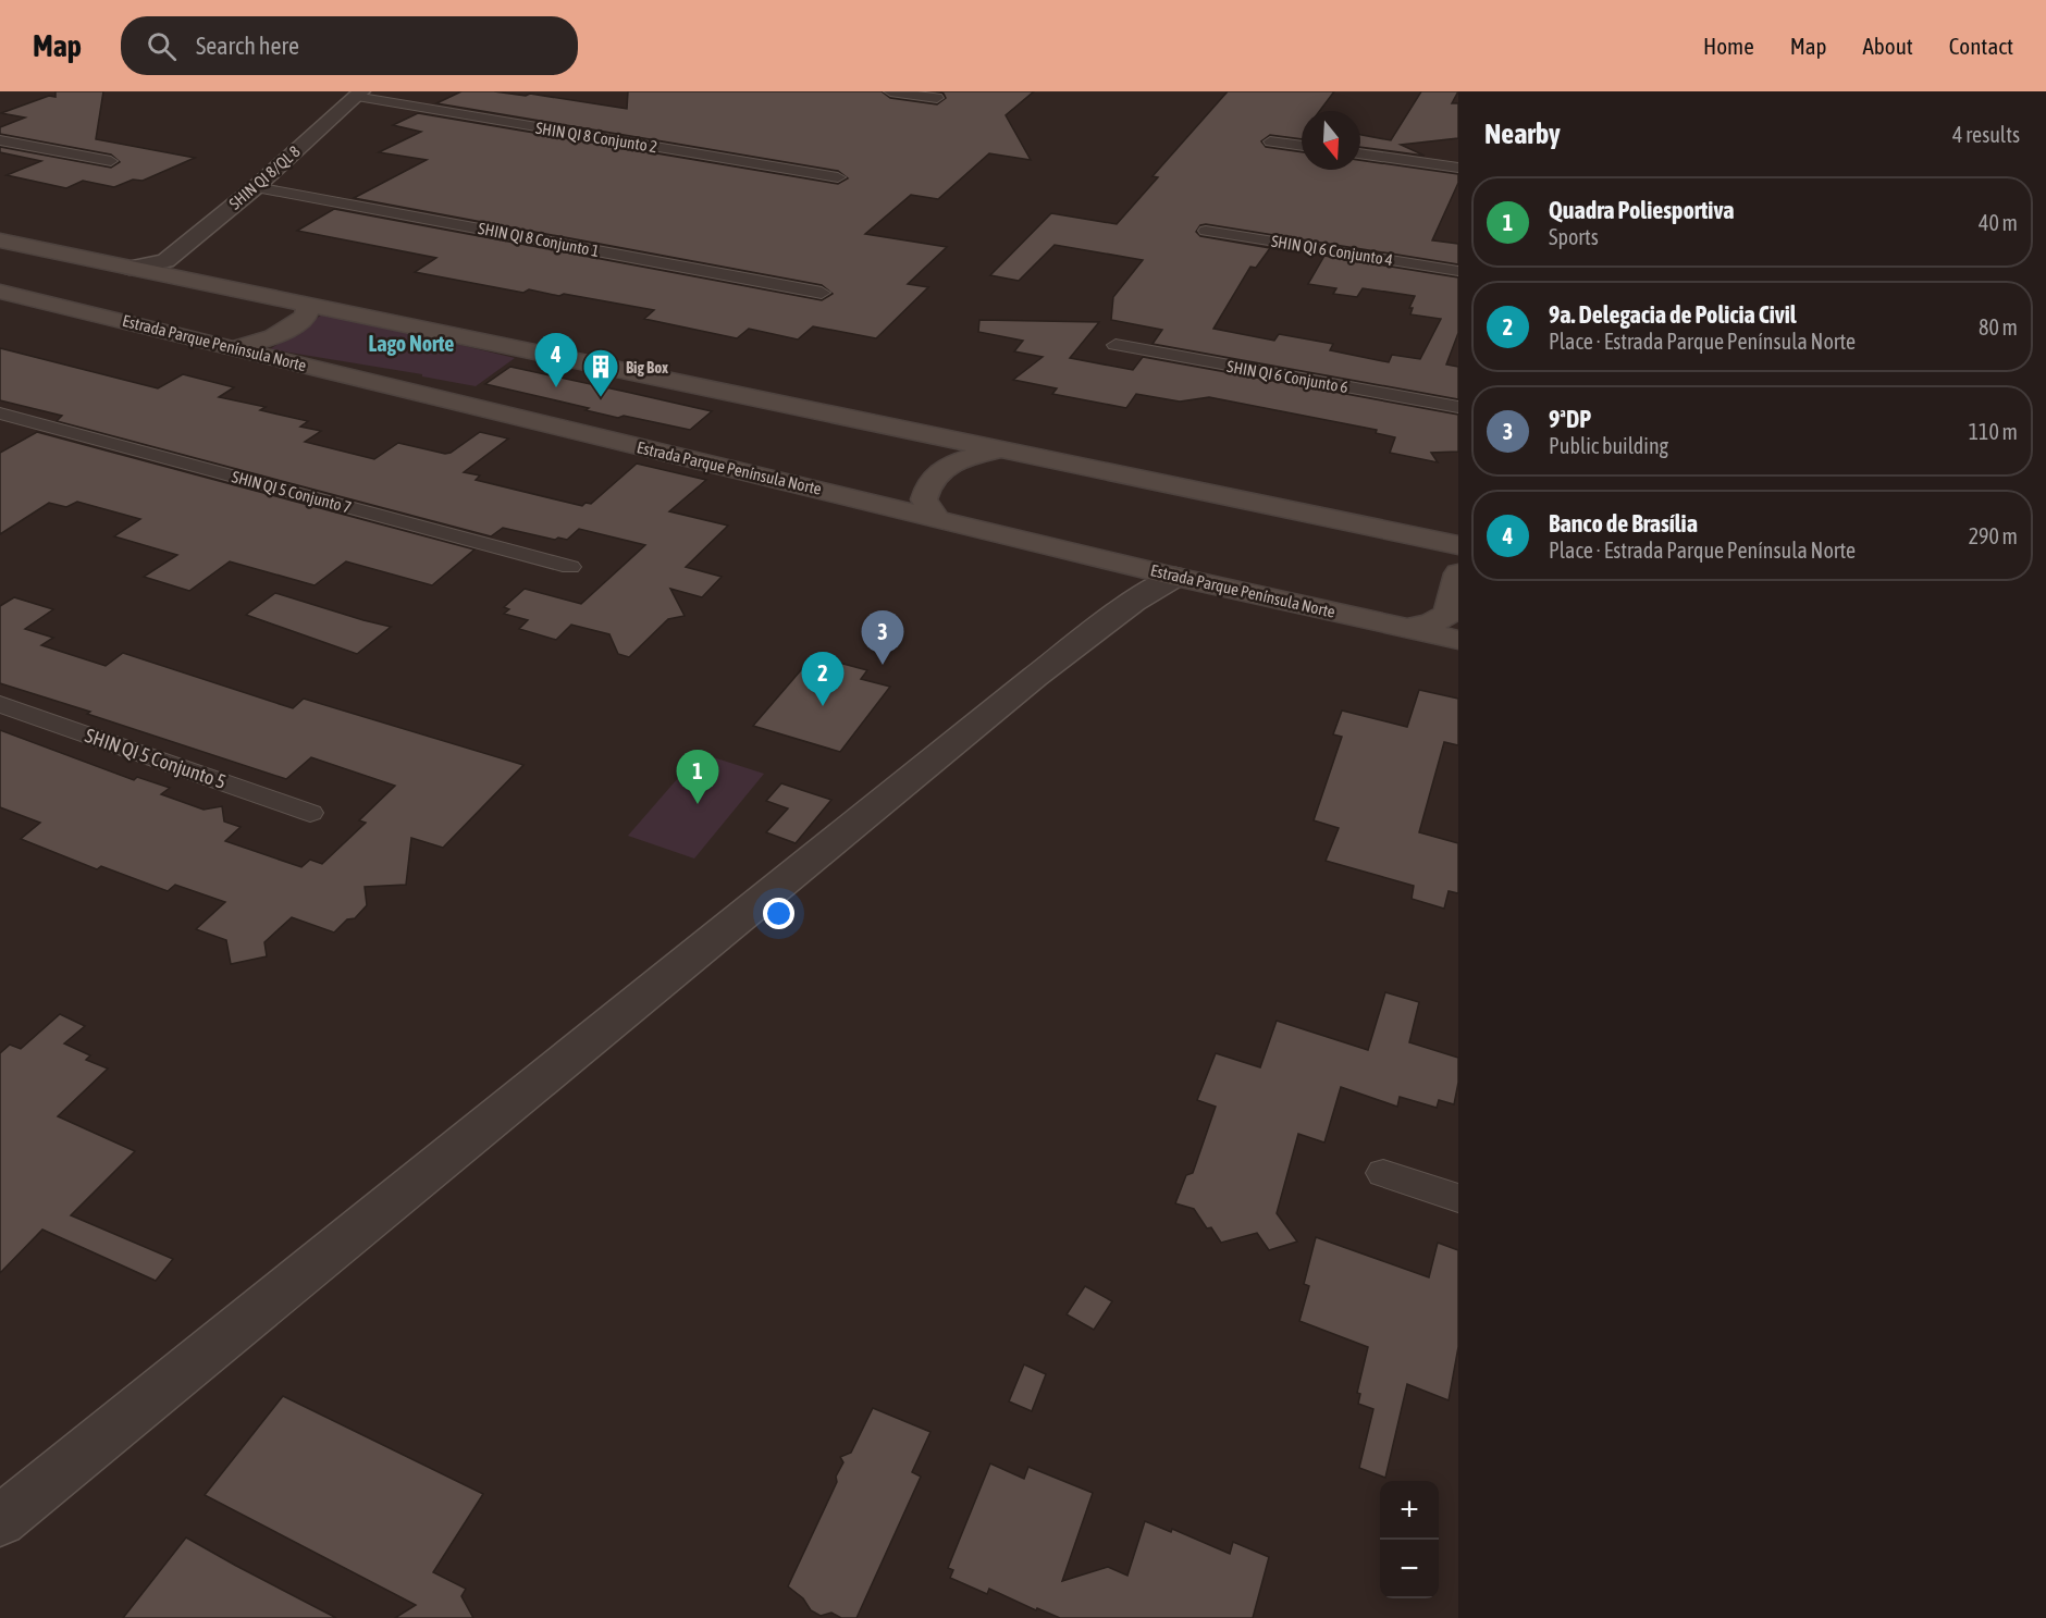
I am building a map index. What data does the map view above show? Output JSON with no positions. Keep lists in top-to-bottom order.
{
  "streets": {
    "main road": ["Estrada Parque Península Norte"],
    "street": [
      "SHIN QI 8 Conjunto 2",
      "SHIN QI 8/QL 8",
      "SHIN QI 8 Conjunto 1",
      "SHIN QI 6 Conjunto 4",
      "SHIN QI 6 Conjunto 6",
      "SHIN QI 5 Conjunto 7",
      "SHIN QI 5 Conjunto 5"
    ]
  },
  "crossings": [
    ["SHIN QI 8 Conjunto 2", "SHIN QI 8/QL 8"],
    ["SHIN QI 8/QL 8", "SHIN QI 8 Conjunto 1"]
  ],
  "districts": ["Lago Norte"],
  "places": {
    "building": ["Big Box"]
  },
  "north": "bottom",
  "page": {
    "header": "Map",
    "search": "Search here",
    "nav": [
      "Home",
      "Map",
      "About",
      "Contact"
    ],
    "heading": ["Nearby", "4 results"],
    "list": [
      {
        "mark": "1",
        "name": "Quadra Poliesportiva",
        "note": "Sports",
        "value": "40 m"
      },
      {
        "mark": "2",
        "name": "9a. Delegacia de Policia Civil",
        "note": "Place · Estrada Parque Península Norte",
        "value": "80 m"
      },
      {
        "mark": "3",
        "name": "9ªDP",
        "note": "Public building",
        "value": "110 m"
      },
      {
        "mark": "4",
        "name": "Banco de Brasília",
        "note": "Place · Estrada Parque Península Norte",
        "value": "290 m"
      }
    ],
    "pins": [
      "4",
      "3",
      "2",
      "1"
    ],
    "map_buttons": ["+", "−"]
  }
}
